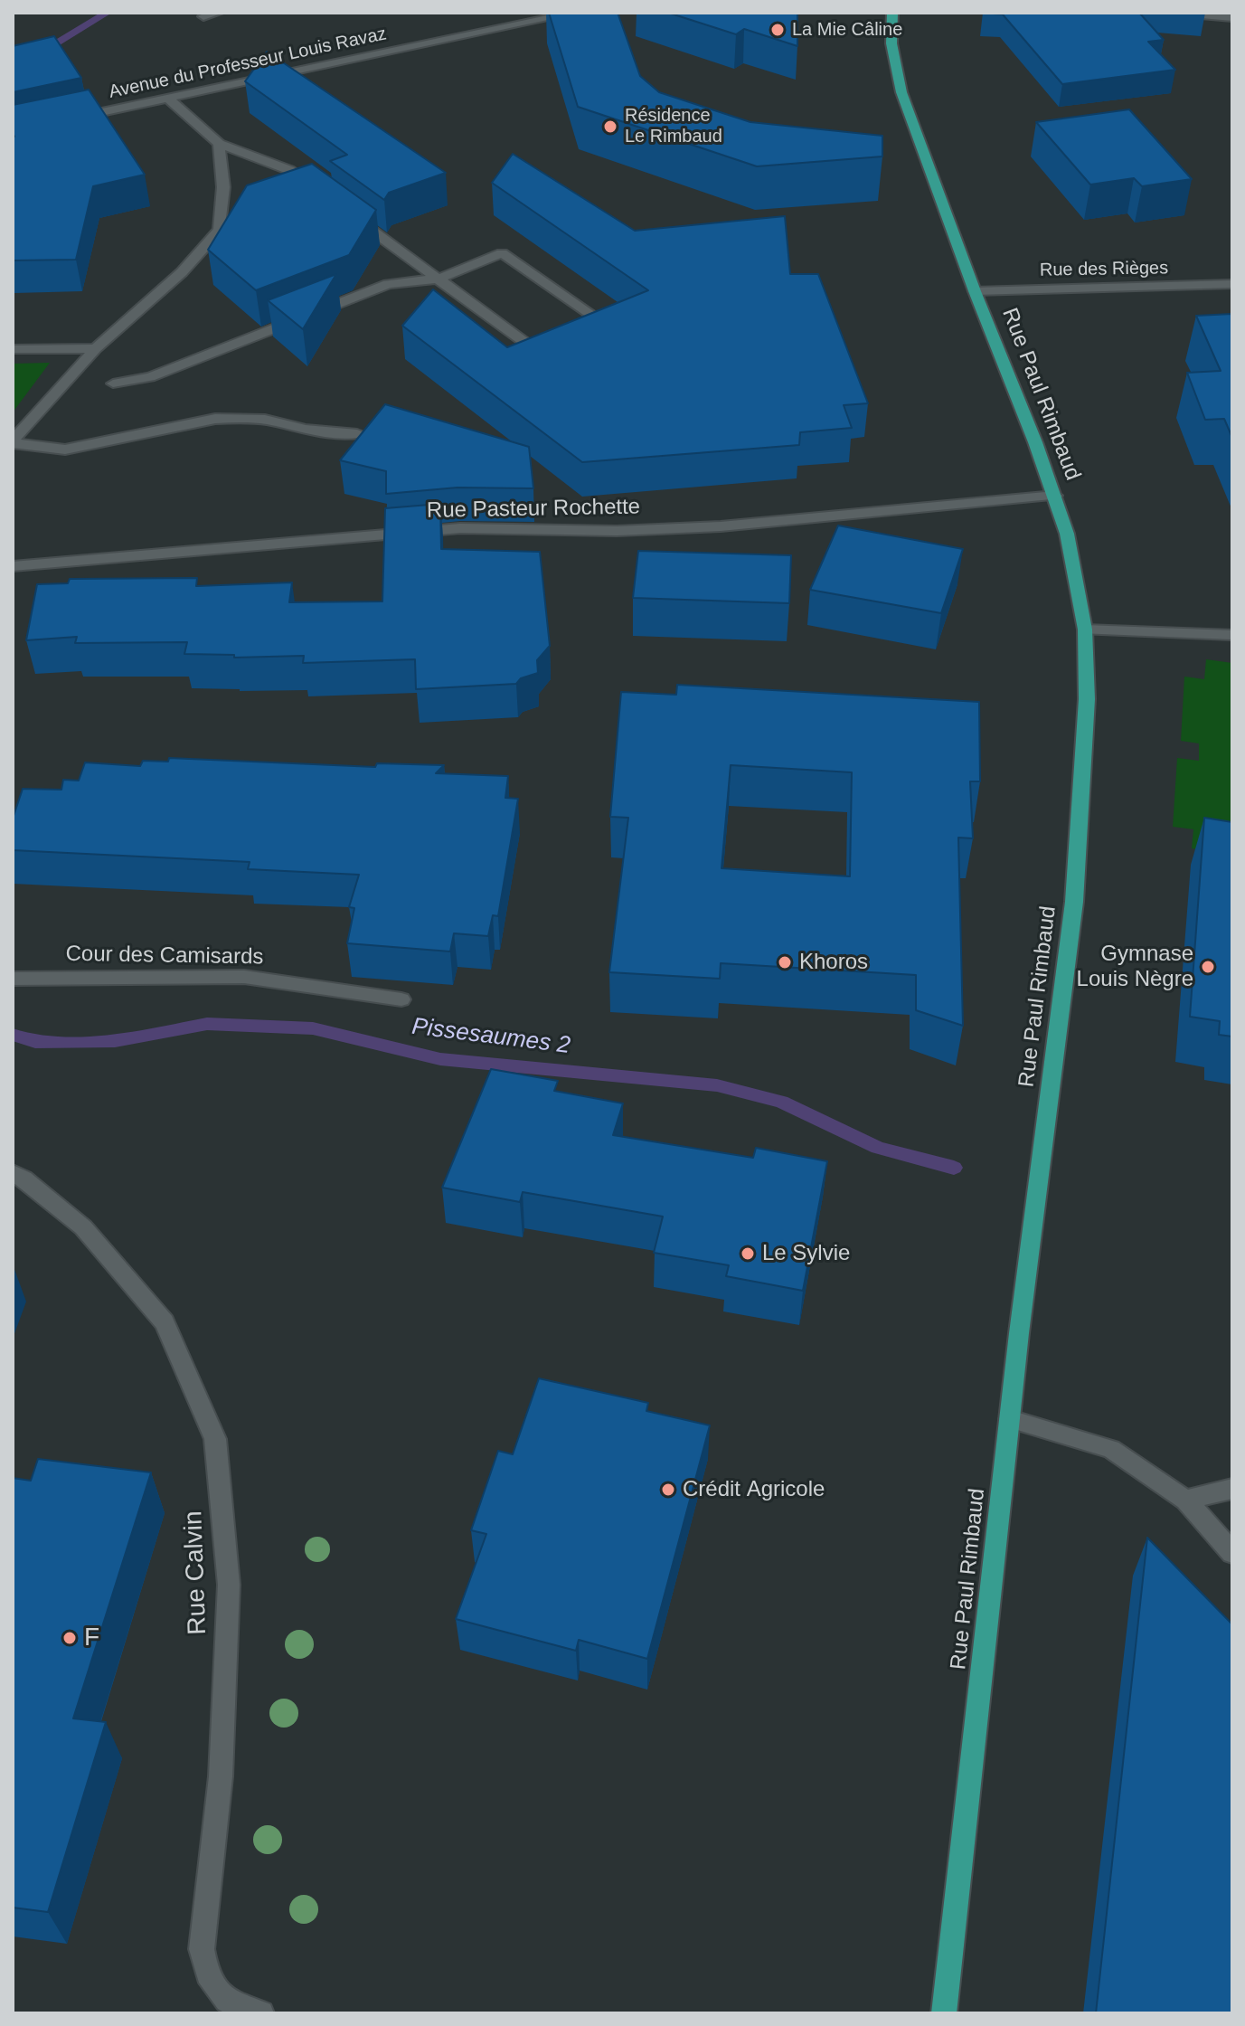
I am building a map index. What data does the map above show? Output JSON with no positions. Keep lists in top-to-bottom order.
{
  "streets": {
    "main road": ["Rue Paul Rimbaud"],
    "street": [
      "Avenue du Professeur Louis Ravaz",
      "Rue des Rièges",
      "Rue Pasteur Rochette",
      "Cour des Camisards",
      "Rue Calvin"
    ]
  },
  "crossings": [
    ["Rue des Rièges", "Rue Paul Rimbaud"],
    ["Rue Paul Rimbaud", "Rue Pasteur Rochette"]
  ],
  "water": ["Pissesaumes 2"],
  "places": [
    "La Mie Câline",
    "Résidence Le Rimbaud",
    "Khoros",
    "Gymnase Louis Nègre",
    "Le Sylvie",
    "Crédit Agricole",
    "F"
  ]
}
